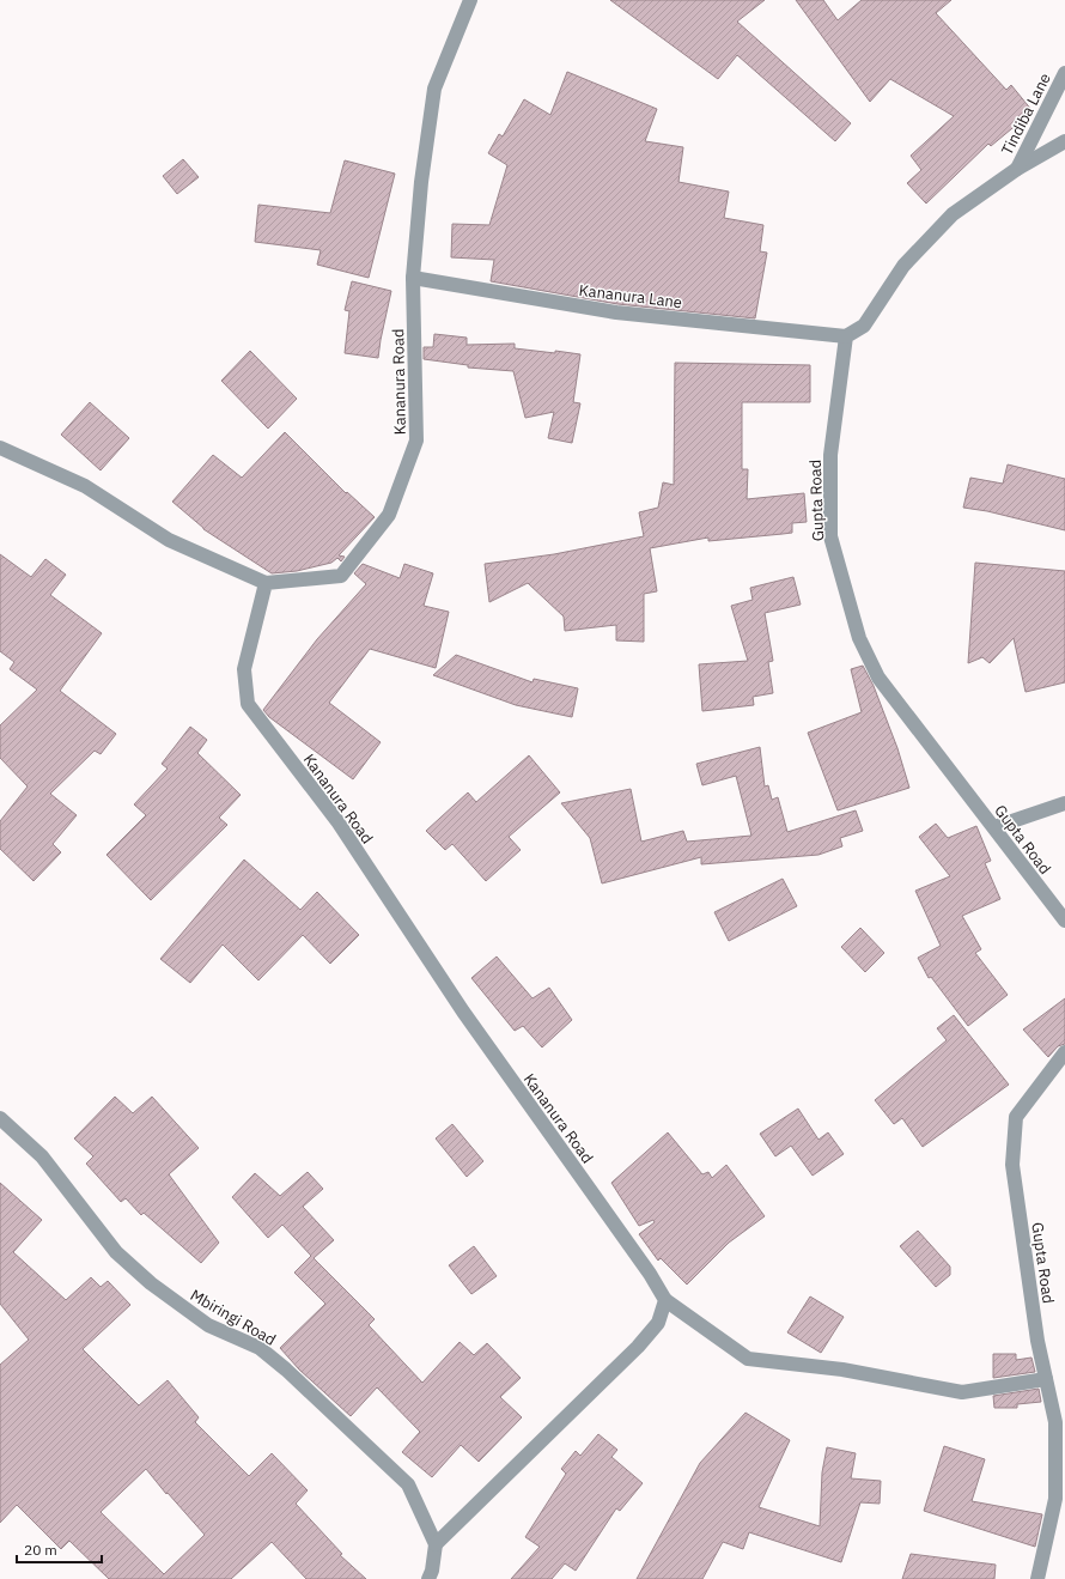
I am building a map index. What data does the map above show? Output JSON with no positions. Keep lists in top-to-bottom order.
{
  "streets": {
    "street": [
      "Tindiba Lane",
      "Kananura Lane",
      "Kananura Road",
      "Gupta Road",
      "Mbiringi Road"
    ]
  },
  "crossings": [
    ["Kananura Lane", "Kananura Road"],
    ["Kananura Lane", "Gupta Road"]
  ],
  "scale_bar": "20 m"
}
